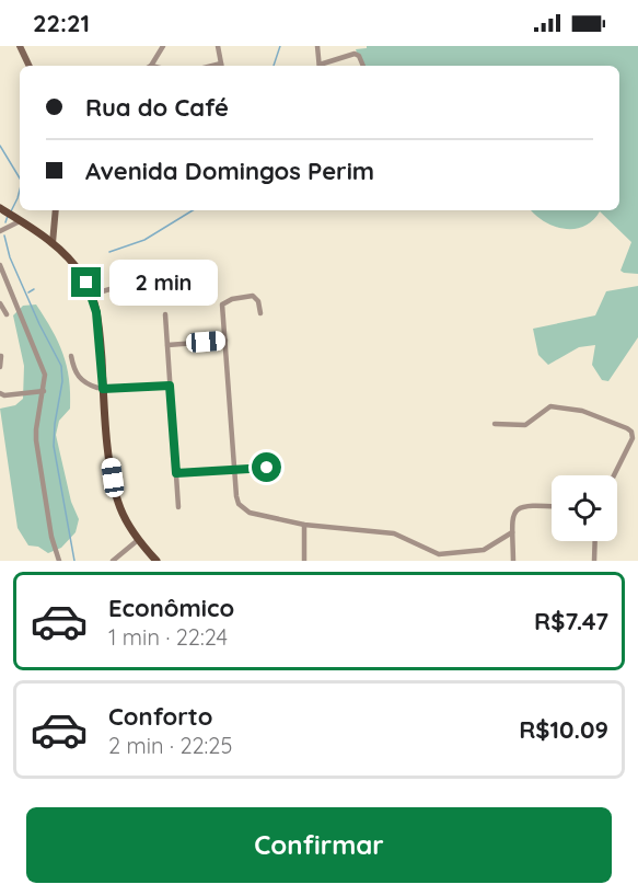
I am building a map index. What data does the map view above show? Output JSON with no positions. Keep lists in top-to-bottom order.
{
  "page": {
    "status": "22:21",
    "banner": ["Rua do Café", "Avenida Domingos Perim"],
    "bubble": "2 min",
    "list": [
      {
        "name": "Econômico",
        "note": "1 min · 22:24",
        "value": "R$7.47"
      },
      {
        "name": "Conforto",
        "note": "2 min · 22:25",
        "value": "R$10.09"
      }
    ],
    "buttons": "Confirmar"
  }
}
